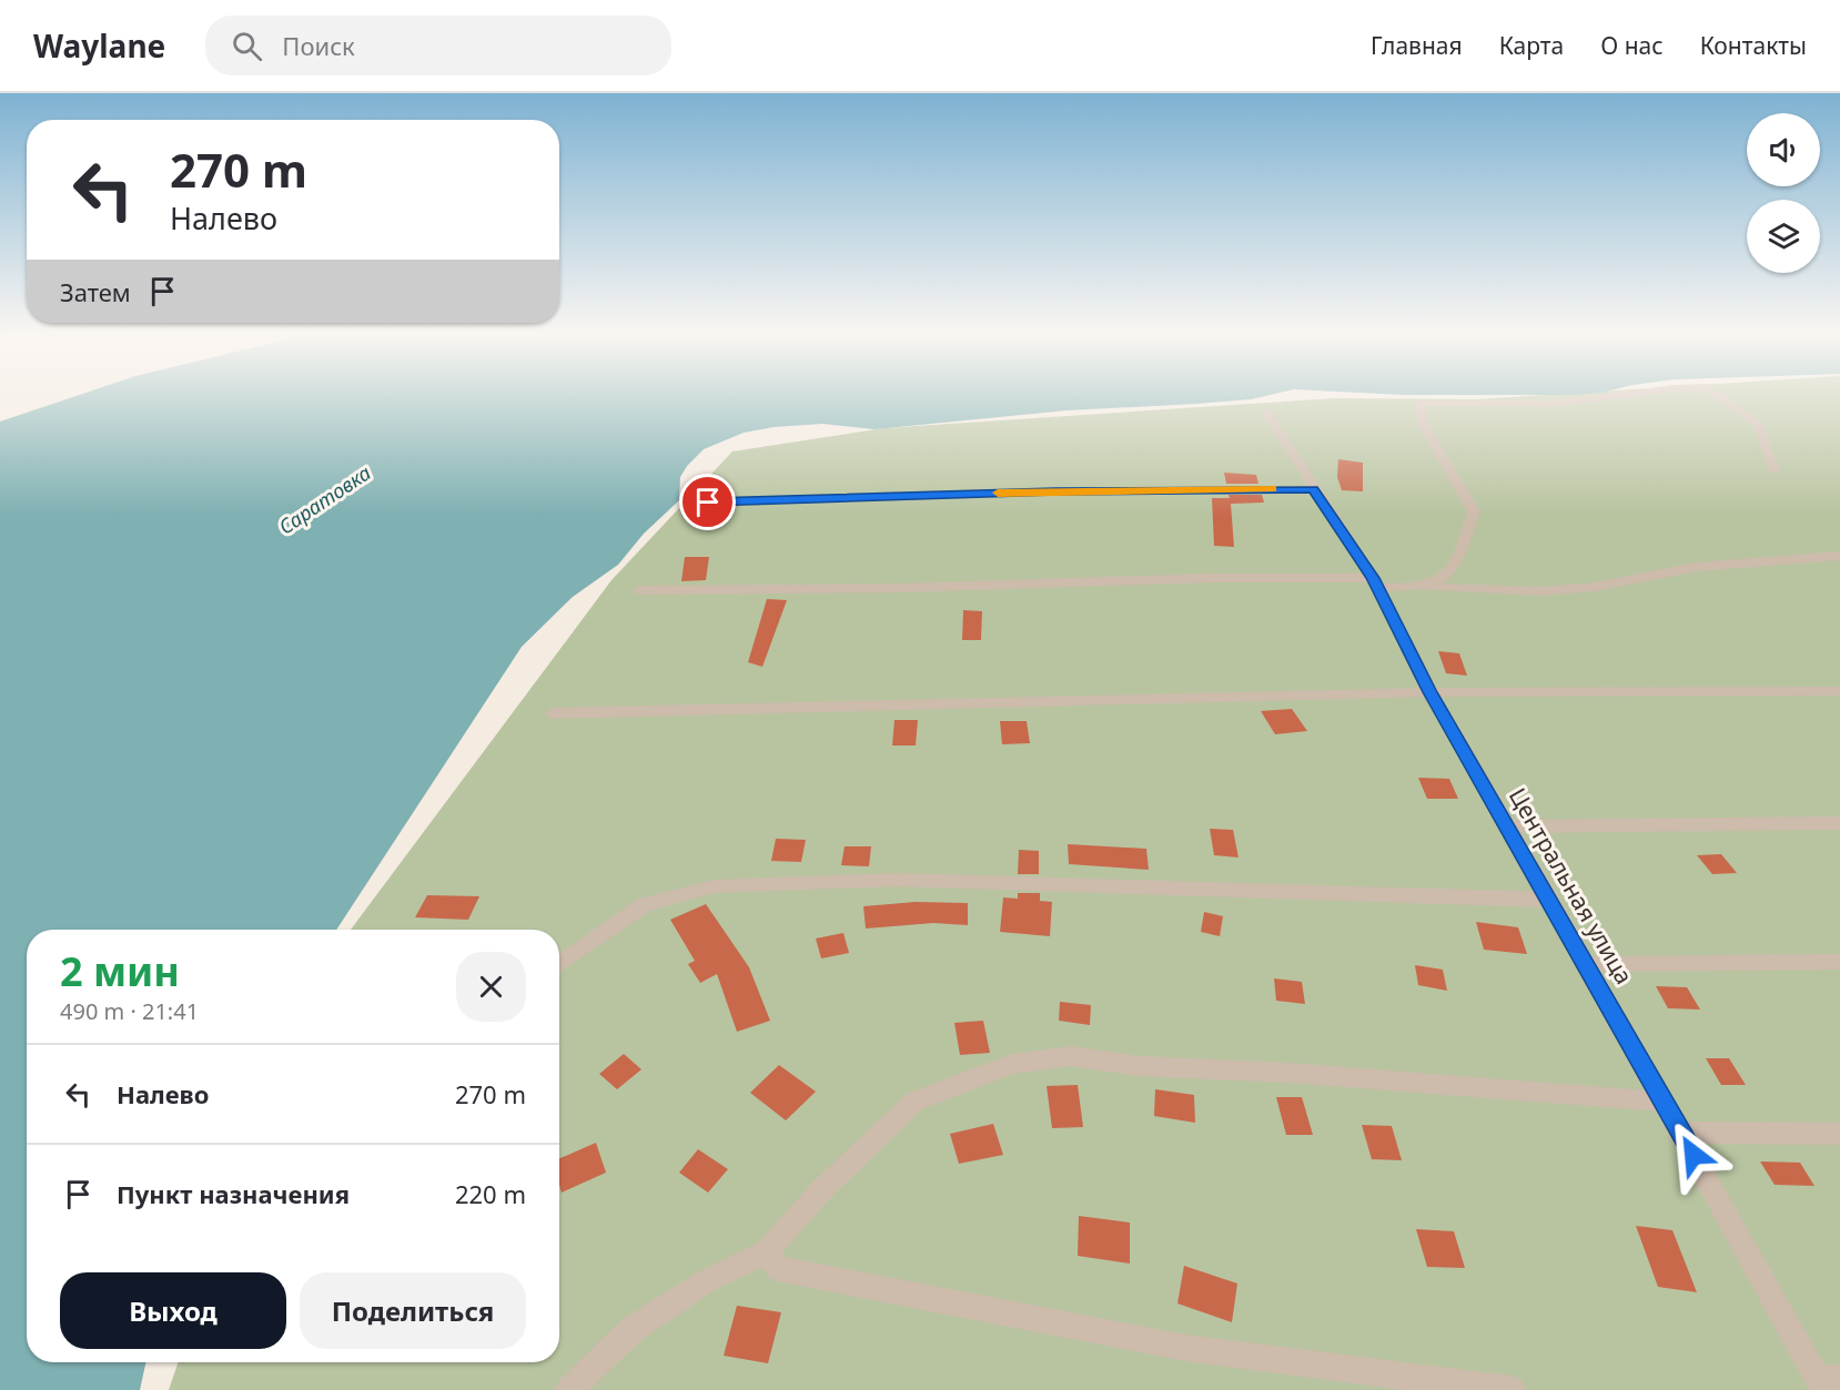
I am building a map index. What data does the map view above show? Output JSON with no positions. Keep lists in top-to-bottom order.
{
  "streets": {
    "street": ["Центральная улица"]
  },
  "water": ["Саратовка"],
  "page": {
    "header": "Waylane",
    "search": "Поиск",
    "nav": [
      "Главная",
      "Карта",
      "О нас",
      "Контакты"
    ],
    "turn": ["270 m", "Налево"],
    "then": "Затем",
    "heading": ["2 мин", "490 m · 21:41"],
    "list": [
      {
        "name": "Налево",
        "value": "270 m"
      },
      {
        "name": "Пункт назначения",
        "value": "220 m"
      }
    ],
    "buttons": ["Выход", "Поделиться"]
  }
}
